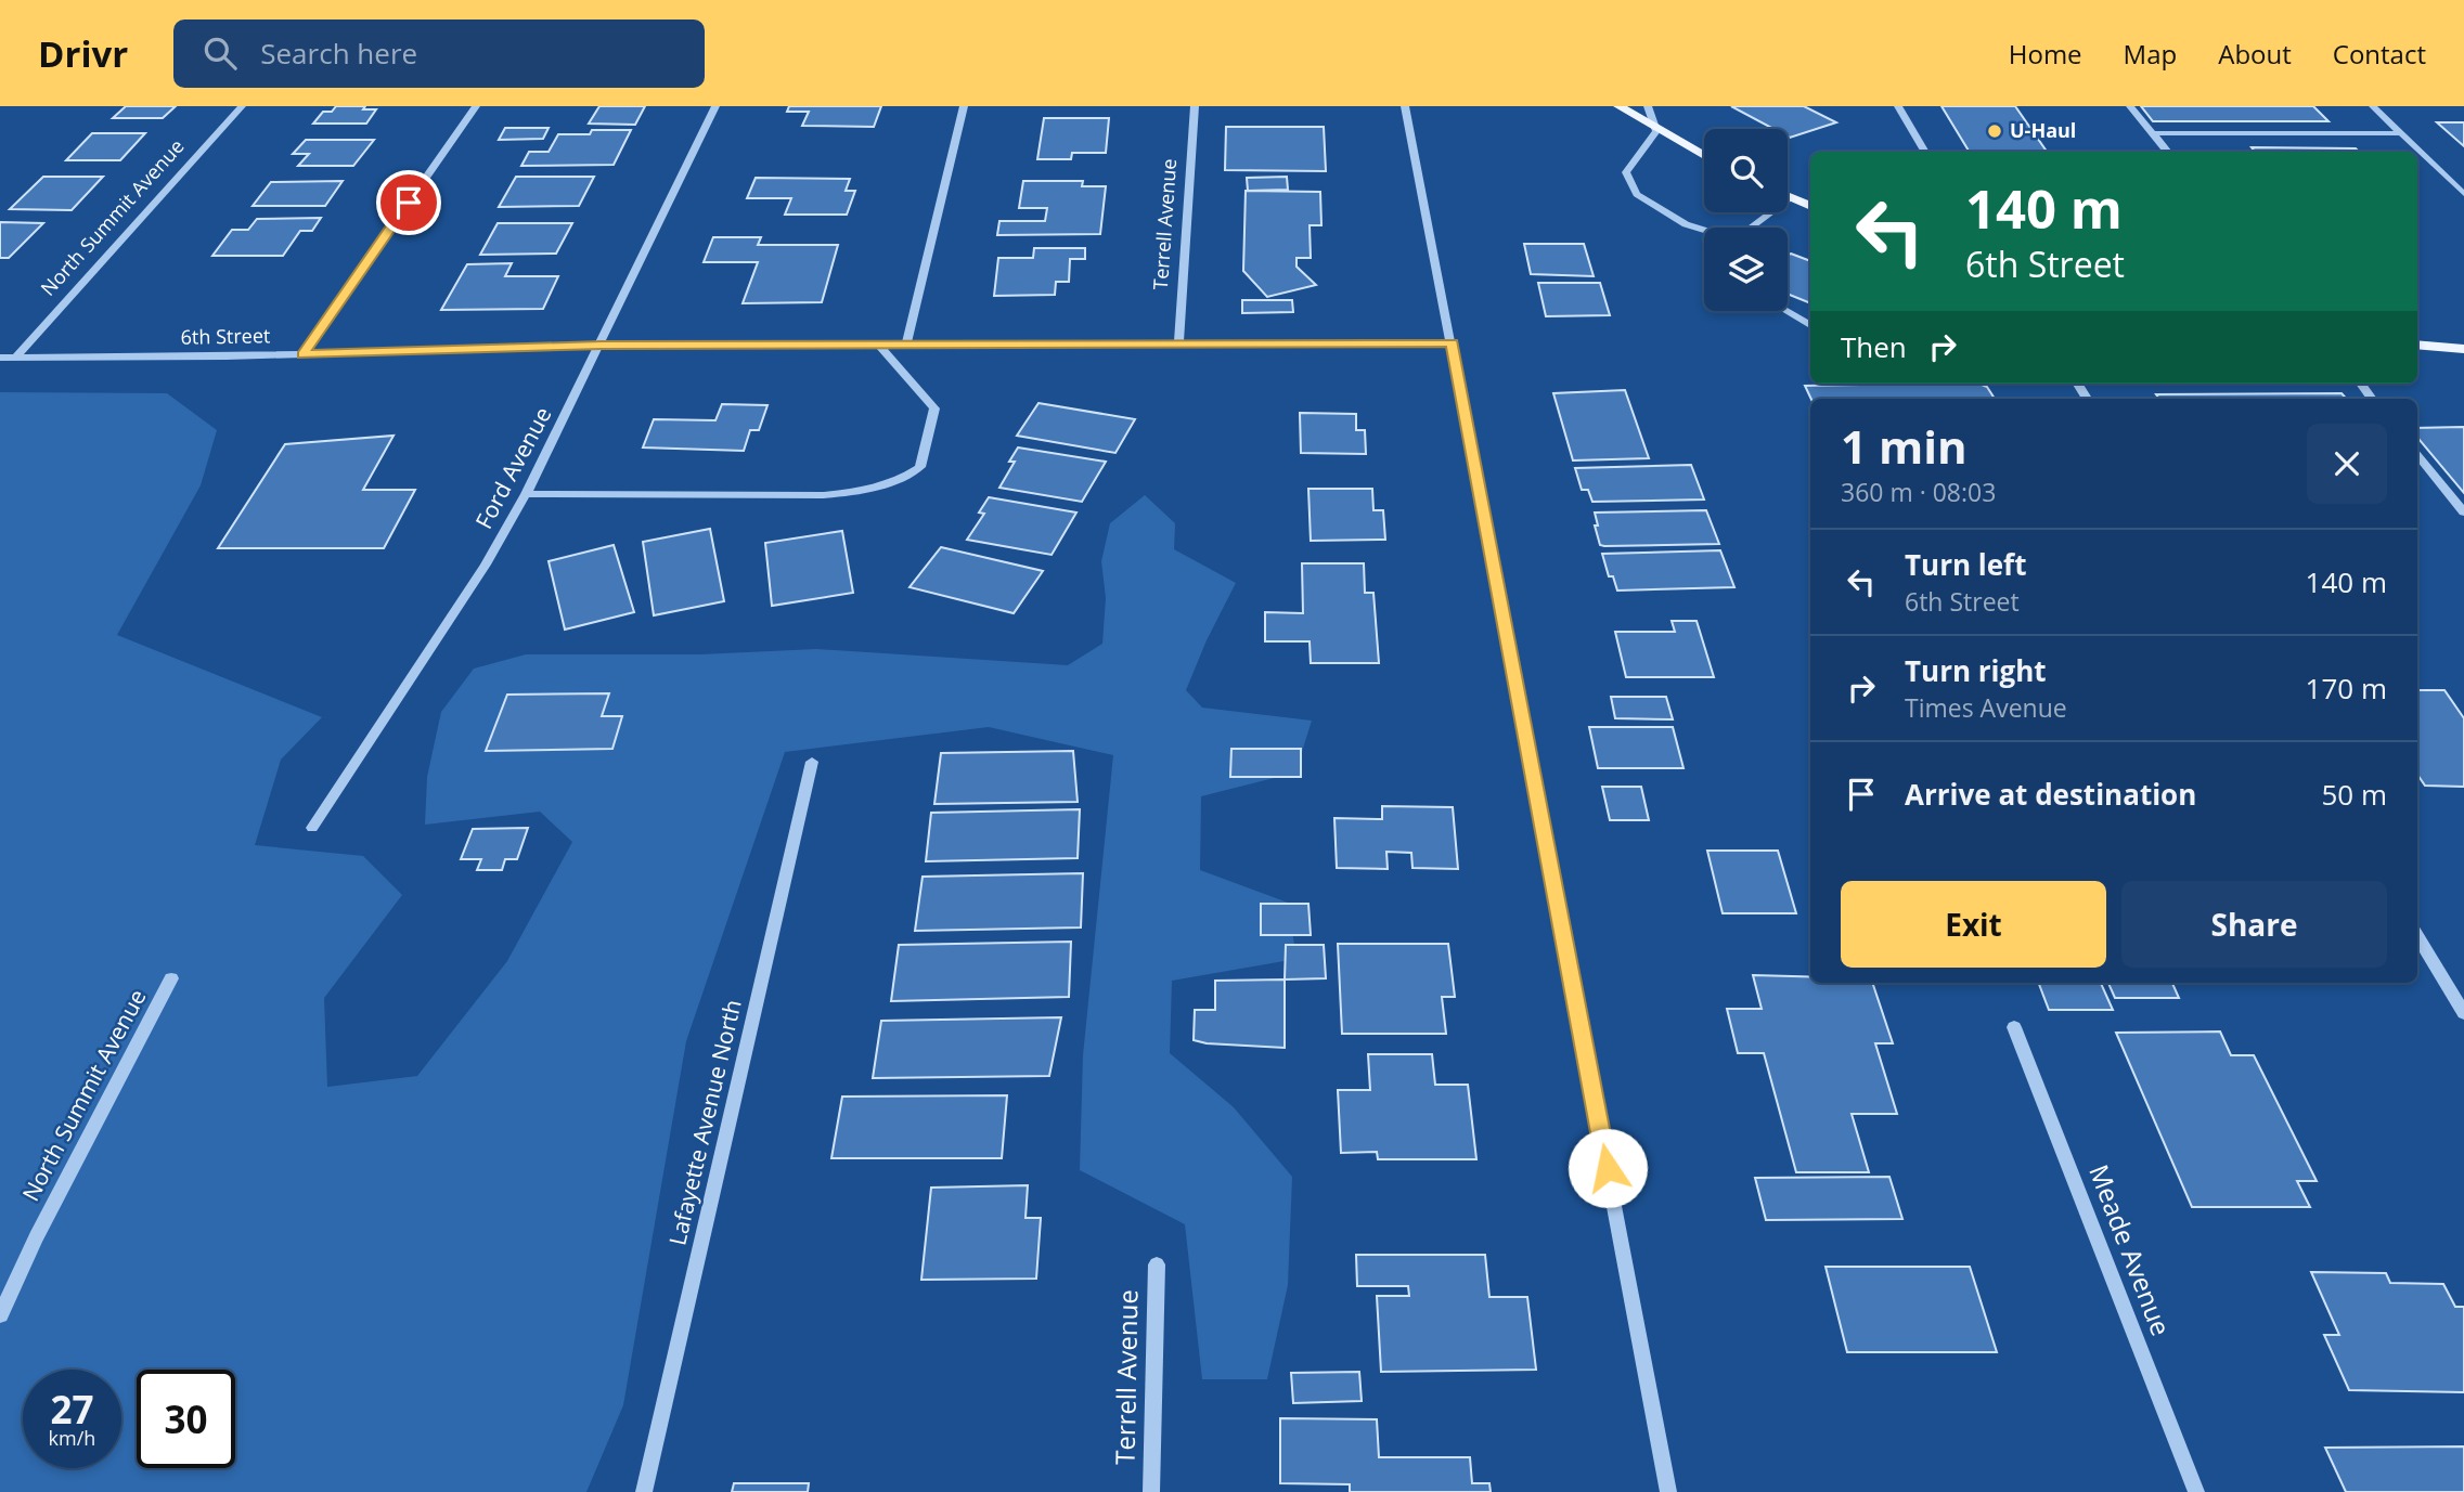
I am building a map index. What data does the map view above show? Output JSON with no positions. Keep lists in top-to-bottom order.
{
  "streets": {
    "street": [
      "North Summit Avenue",
      "Terrell Avenue",
      "6th Street",
      "Ford Avenue",
      "Lafayette Avenue North",
      "Meade Avenue"
    ]
  },
  "crossings": [
    ["North Summit Avenue", "6th Street"],
    ["Terrell Avenue", "6th Street"],
    ["6th Street", "Ford Avenue"]
  ],
  "places": ["U-Haul"],
  "page": {
    "header": "Drivr",
    "search": "Search here",
    "nav": [
      "Home",
      "Map",
      "About",
      "Contact"
    ],
    "turn": ["140 m", "6th Street"],
    "then": "Then",
    "heading": ["1 min", "360 m · 08:03"],
    "list": [
      {
        "name": "Turn left",
        "note": "6th Street",
        "value": "140 m"
      },
      {
        "name": "Turn right",
        "note": "Times Avenue",
        "value": "170 m"
      },
      {
        "name": "Arrive at destination",
        "value": "50 m"
      }
    ],
    "buttons": ["Exit", "Share"],
    "speed": "27 km/h",
    "limit": "30"
  }
}
